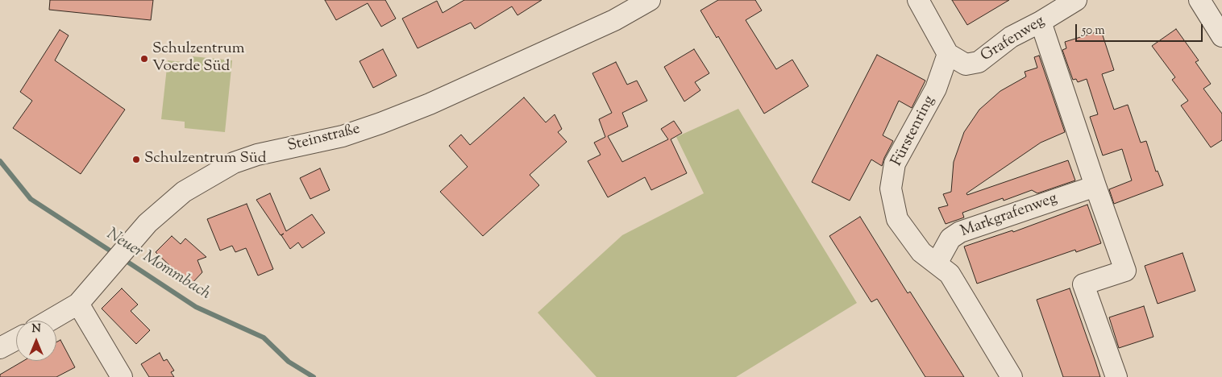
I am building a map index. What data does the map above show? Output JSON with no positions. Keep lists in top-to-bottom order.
{
  "streets": {
    "street": [
      "Grafenweg",
      "Fürstenring",
      "Steinstraße",
      "Markgrafenweg"
    ]
  },
  "crossings": [
    ["Grafenweg", "Fürstenring"],
    ["Fürstenring", "Markgrafenweg"]
  ],
  "water": ["Neuer Mommbach"],
  "places": ["Schulzentrum Voerde Süd", "Schulzentrum Süd"],
  "scale_bar": "50 m",
  "north": "top"
}
